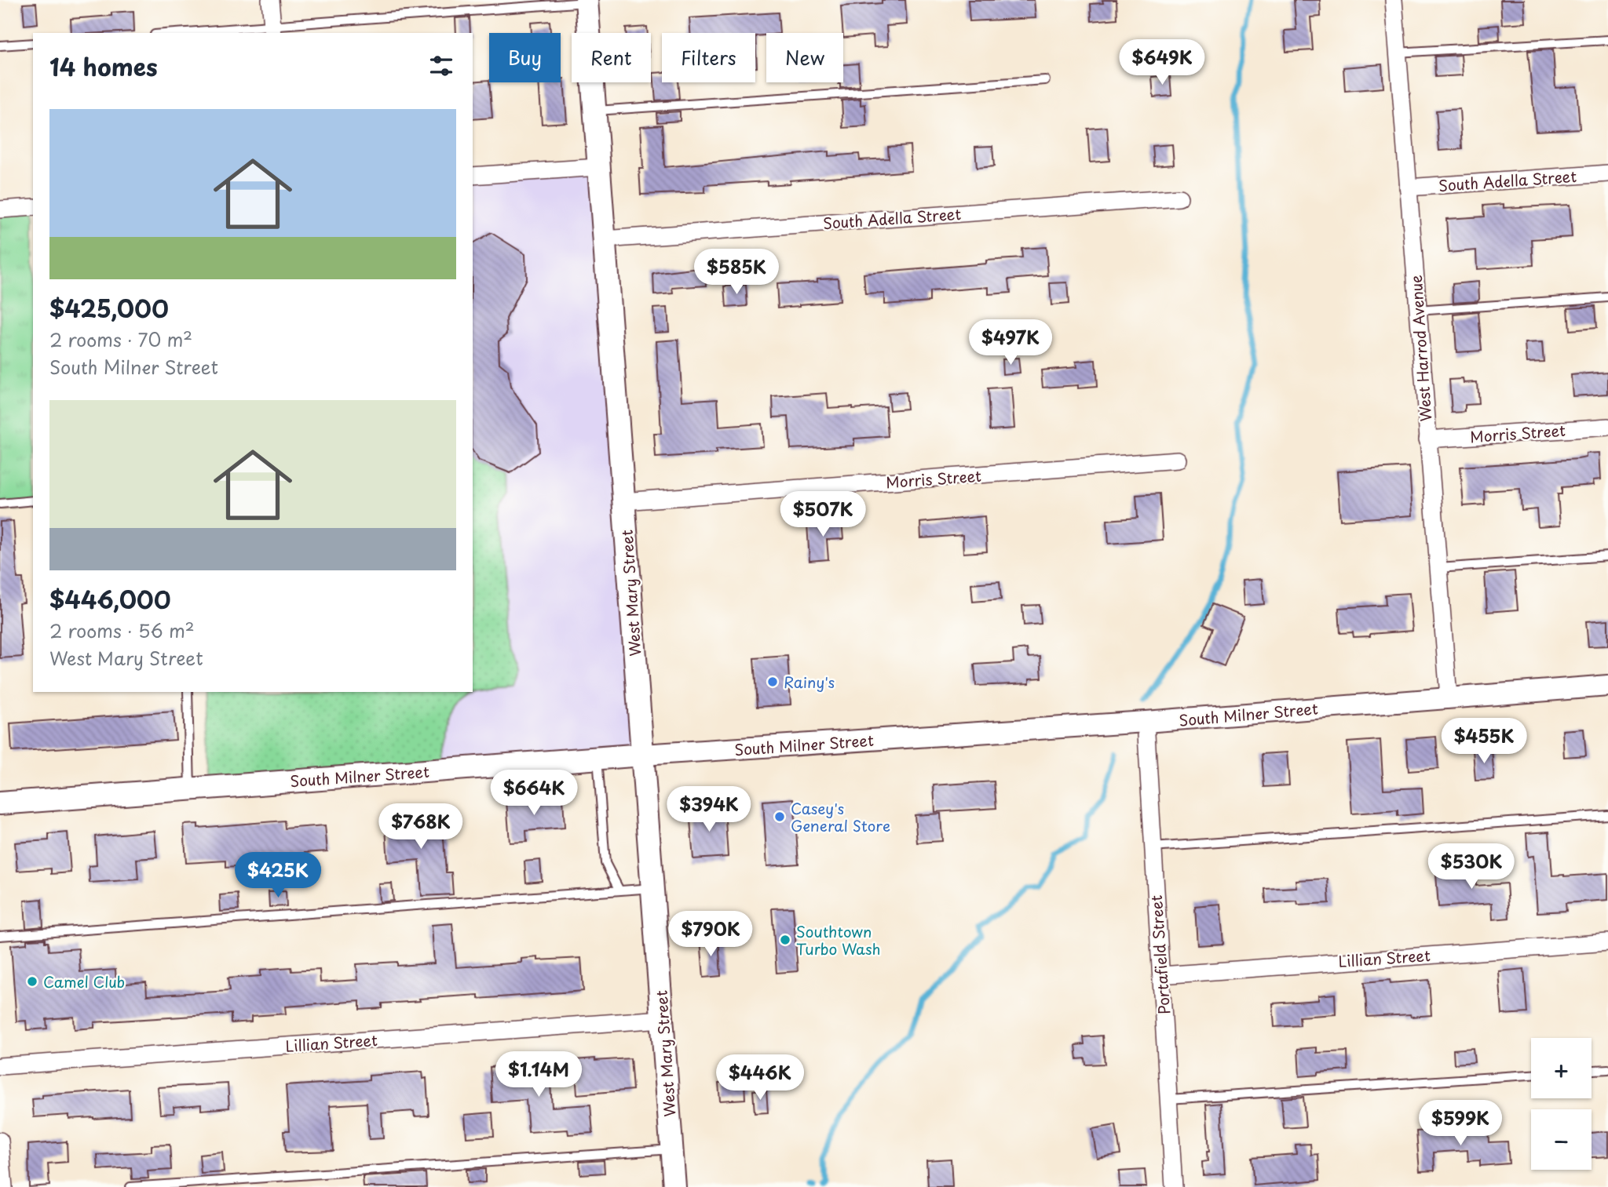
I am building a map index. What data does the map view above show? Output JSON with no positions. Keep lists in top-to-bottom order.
{
  "streets": {
    "main road": ["West Mary Street", "South Milner Street"],
    "street": [
      "South Adella Street",
      "West Harrod Avenue",
      "Morris Street",
      "Portafield Street",
      "Lillian Street"
    ]
  },
  "crossings": [
    ["South Adella Street", "West Harrod Avenue"],
    ["South Adella Street", "West Mary Street"],
    ["West Harrod Avenue", "Morris Street"],
    ["West Harrod Avenue", "South Milner Street"],
    ["Morris Street", "West Mary Street"],
    ["West Mary Street", "South Milner Street"],
    ["West Mary Street", "Lillian Street"],
    ["South Milner Street", "Portafield Street"],
    ["Portafield Street", "Lillian Street"]
  ],
  "places": [
    "Rainy's",
    "Casey's General Store",
    "Southtown Turbo Wash",
    "Camel Club"
  ],
  "page": {
    "chip": [
      "Buy",
      "Rent",
      "Filters",
      "New"
    ],
    "heading": "14 homes",
    "price": [
      "$649K",
      "$585K",
      "$497K",
      "$507K",
      "$455K",
      "$664K",
      "$394K",
      "$768K",
      "$530K",
      "$425K",
      "$790K",
      "$1.14M",
      "$446K",
      "$599K"
    ],
    "list": [
      {
        "name": "$425,000",
        "note": "2 rooms · 70 m² · South Milner Street"
      },
      {
        "name": "$446,000",
        "note": "2 rooms · 56 m² · West Mary Street"
      }
    ],
    "map_buttons": ["+", "−"]
  }
}
